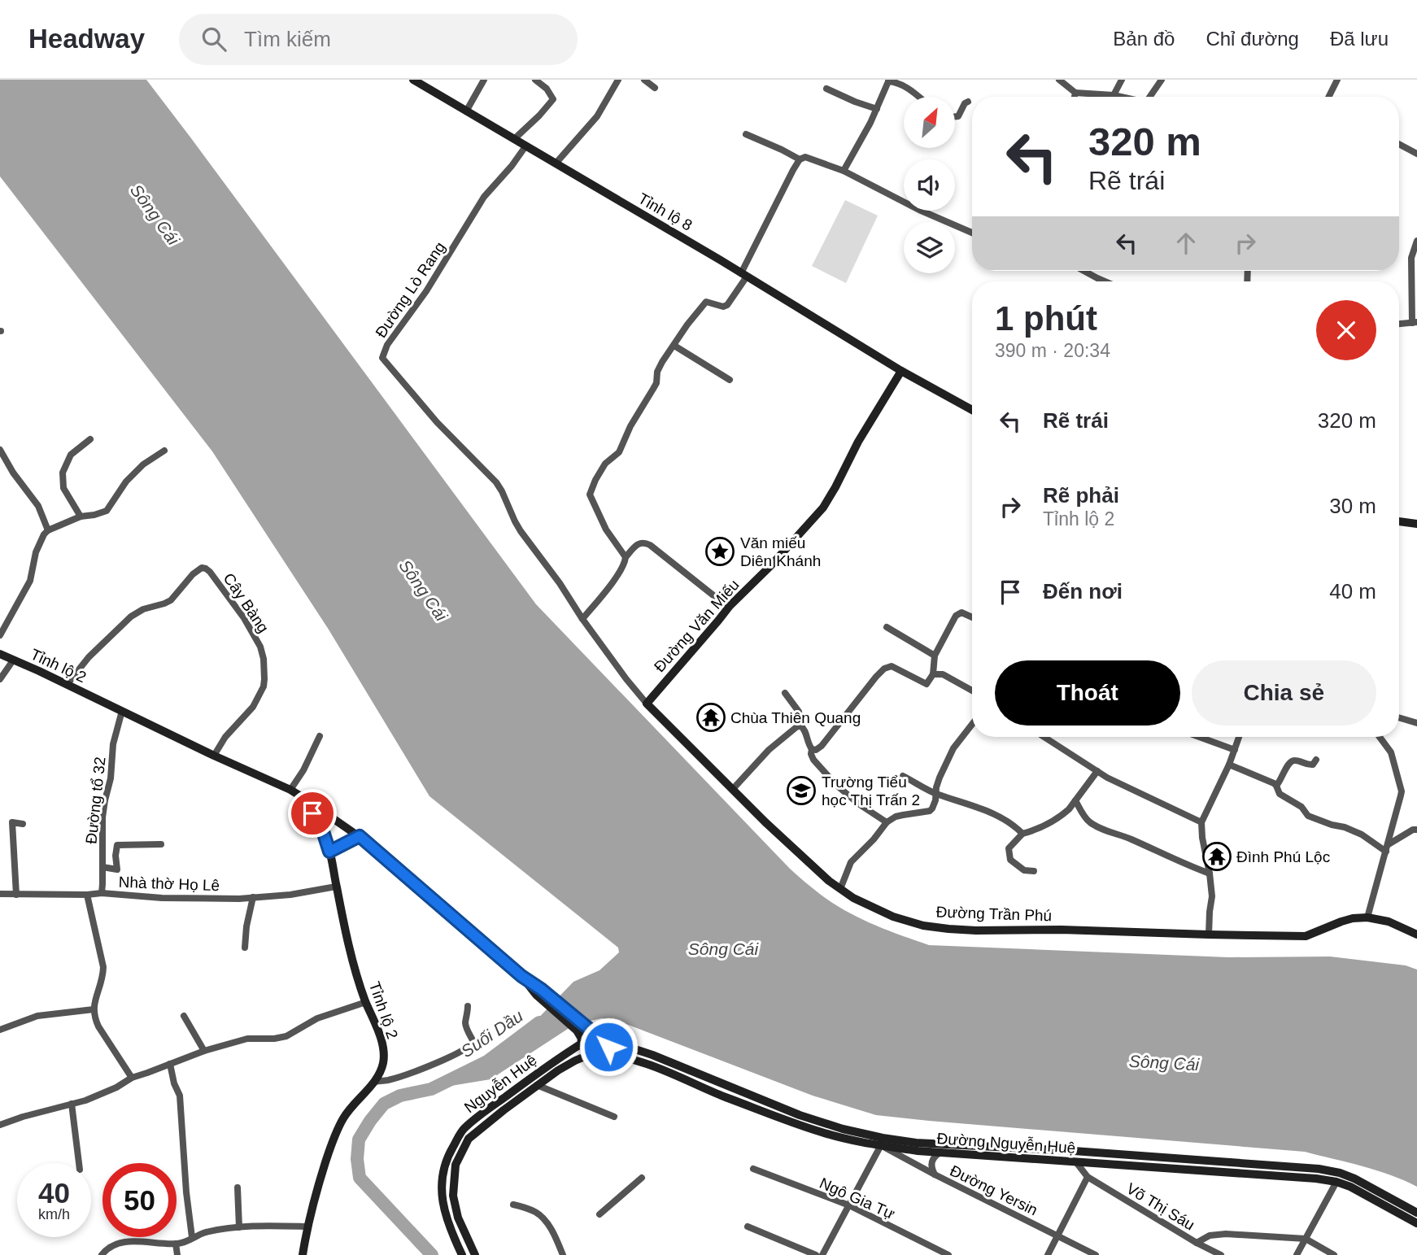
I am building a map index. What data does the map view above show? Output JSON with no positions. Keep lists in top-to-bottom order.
{
  "streets": {
    "main road": [
      "Tỉnh lộ 8",
      "Đường Văn Miếu",
      "Tỉnh lộ 2",
      "Đường Trần Phú",
      "Nguyễn Huệ",
      "Đường Nguyễn Huệ"
    ],
    "street": [
      "Đường Lò Rang",
      "Cây Bàng",
      "Đường tổ 32",
      "Nhà thờ Họ Lê",
      "Đường Yersin",
      "Ngô Gia Tự",
      "Võ Thị Sáu"
    ]
  },
  "crossings": [
    ["Tỉnh lộ 8", "Đường Lò Rang"],
    ["Tỉnh lộ 8", "Đường Văn Miếu"],
    ["Cây Bàng", "Tỉnh lộ 2"],
    ["Đường Văn Miếu", "Đường Trần Phú"],
    ["Tỉnh lộ 2", "Đường tổ 32"],
    ["Tỉnh lộ 2", "Nhà thờ Họ Lê"],
    ["Tỉnh lộ 2", "Nguyễn Huệ"],
    ["Tỉnh lộ 2", "Đường Nguyễn Huệ"],
    ["Đường tổ 32", "Nhà thờ Họ Lê"],
    ["Nguyễn Huệ", "Đường Nguyễn Huệ"],
    ["Đường Nguyễn Huệ", "Đường Yersin"]
  ],
  "water": ["Sông Cái", "Suối Dầu"],
  "places": {
    "place": ["Văn miếu Diên Khánh"],
    "temple": ["Chùa Thiên Quang", "Đình Phú Lộc"],
    "school or university": ["Trường Tiểu học Thị Trấn 2"]
  },
  "north": "top right",
  "page": {
    "header": "Headway",
    "search": "Tìm kiếm",
    "nav": ["Bản đồ", "Chỉ đường", "Đã lưu"],
    "turn": ["320 m", "Rẽ trái"],
    "heading": ["1 phút", "390 m · 20:34"],
    "list": [
      {
        "name": "Rẽ trái",
        "value": "320 m"
      },
      {
        "name": "Rẽ phải",
        "note": "Tỉnh lộ 2",
        "value": "30 m"
      },
      {
        "name": "Đến nơi",
        "value": "40 m"
      }
    ],
    "buttons": ["Thoát", "Chia sẻ"],
    "speed": "40 km/h",
    "limit": "50"
  }
}
